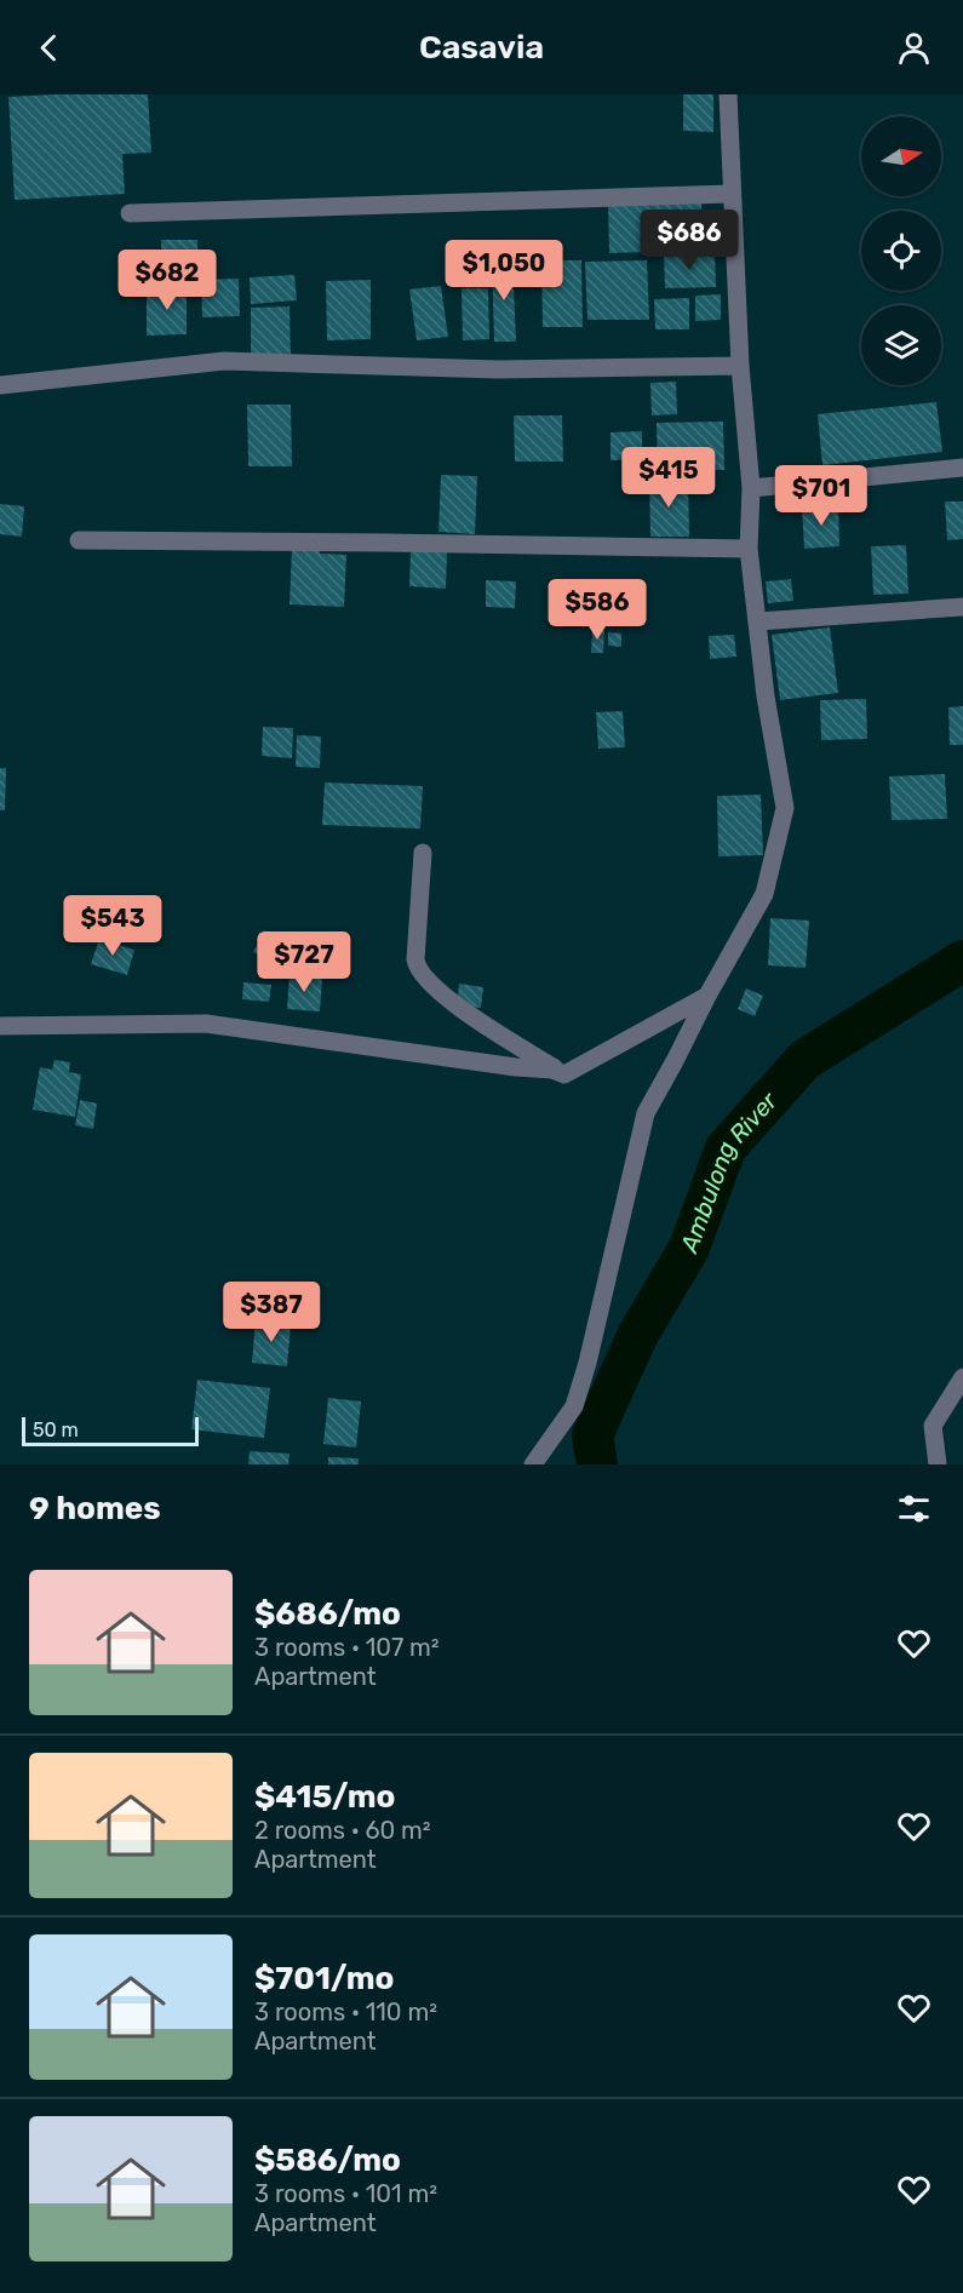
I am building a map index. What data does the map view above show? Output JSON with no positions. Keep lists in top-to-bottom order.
{
  "water": ["Ambulong River"],
  "scale_bar": "50 m",
  "north": "right",
  "page": {
    "header": "Casavia",
    "price": [
      "$686",
      "$1,050",
      "$682",
      "$415",
      "$701",
      "$586",
      "$543",
      "$727",
      "$387"
    ],
    "scale": "50 m",
    "heading": "9 homes",
    "list": [
      {
        "name": "$686/mo",
        "note": "3 rooms · 107 m² · Apartment"
      },
      {
        "name": "$415/mo",
        "note": "2 rooms · 60 m² · Apartment"
      },
      {
        "name": "$701/mo",
        "note": "3 rooms · 110 m² · Apartment"
      },
      {
        "name": "$586/mo",
        "note": "3 rooms · 101 m² · Apartment"
      }
    ]
  }
}
